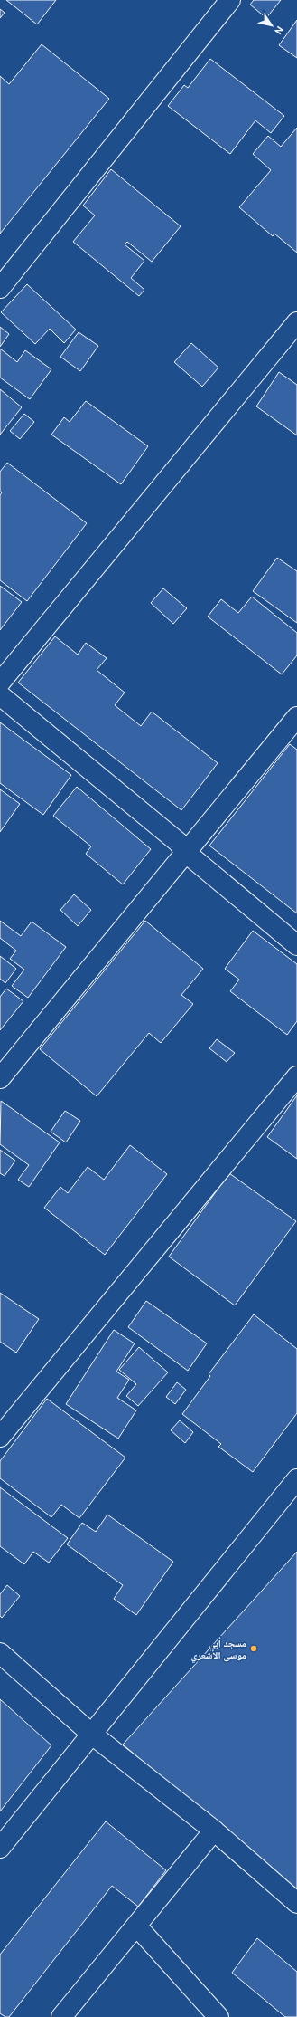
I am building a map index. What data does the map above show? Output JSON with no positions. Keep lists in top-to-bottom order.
{
  "places": ["مسجد أبي موسى الأشعري"],
  "north": "bottom right"
}
